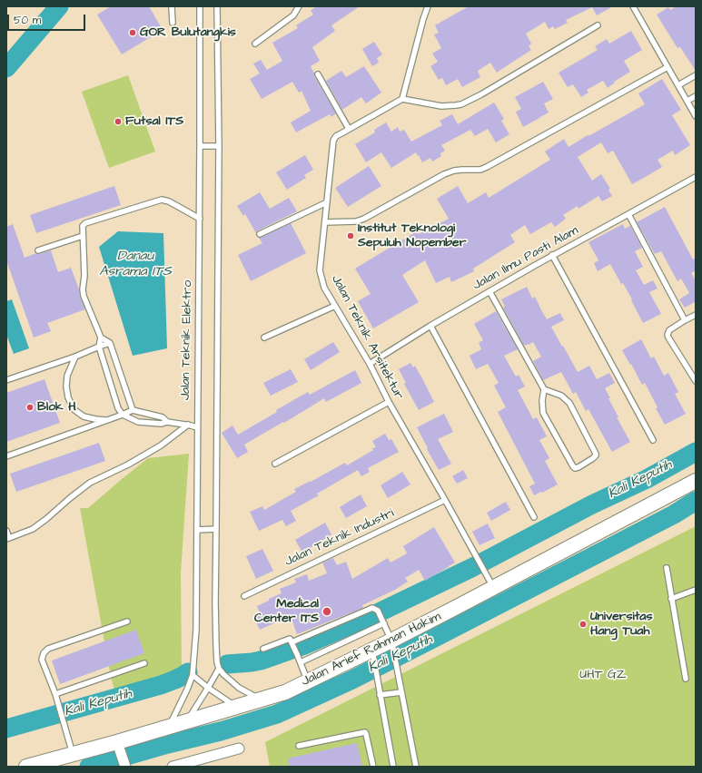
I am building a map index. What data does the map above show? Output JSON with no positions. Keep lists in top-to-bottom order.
{
  "streets": {
    "main road": ["Jalan Arief Rahman Hakim"],
    "lane": [
      "Jalan Ilmu Pasti Alam",
      "Jalan Teknik Arsitektur",
      "Jalan Teknik Elektro",
      "Jalan Teknik Industri"
    ]
  },
  "crossings": [
    ["Jalan Ilmu Pasti Alam", "Jalan Teknik Arsitektur"],
    ["Jalan Teknik Arsitektur", "Jalan Teknik Industri"],
    ["Jalan Teknik Arsitektur", "Jalan Arief Rahman Hakim"],
    ["Jalan Teknik Elektro", "Jalan Arief Rahman Hakim"]
  ],
  "water": ["Danau Asrama ITS", "Kali Keputih"],
  "parks": ["UHT GZ"],
  "places": [
    "GOR Bulutangkis",
    "Futsal ITS",
    "Institut Teknologi Sepuluh Nopember",
    "Blok H",
    "Medical Center ITS",
    "Universitas Hang Tuah"
  ],
  "scale_bar": "50 m"
}
